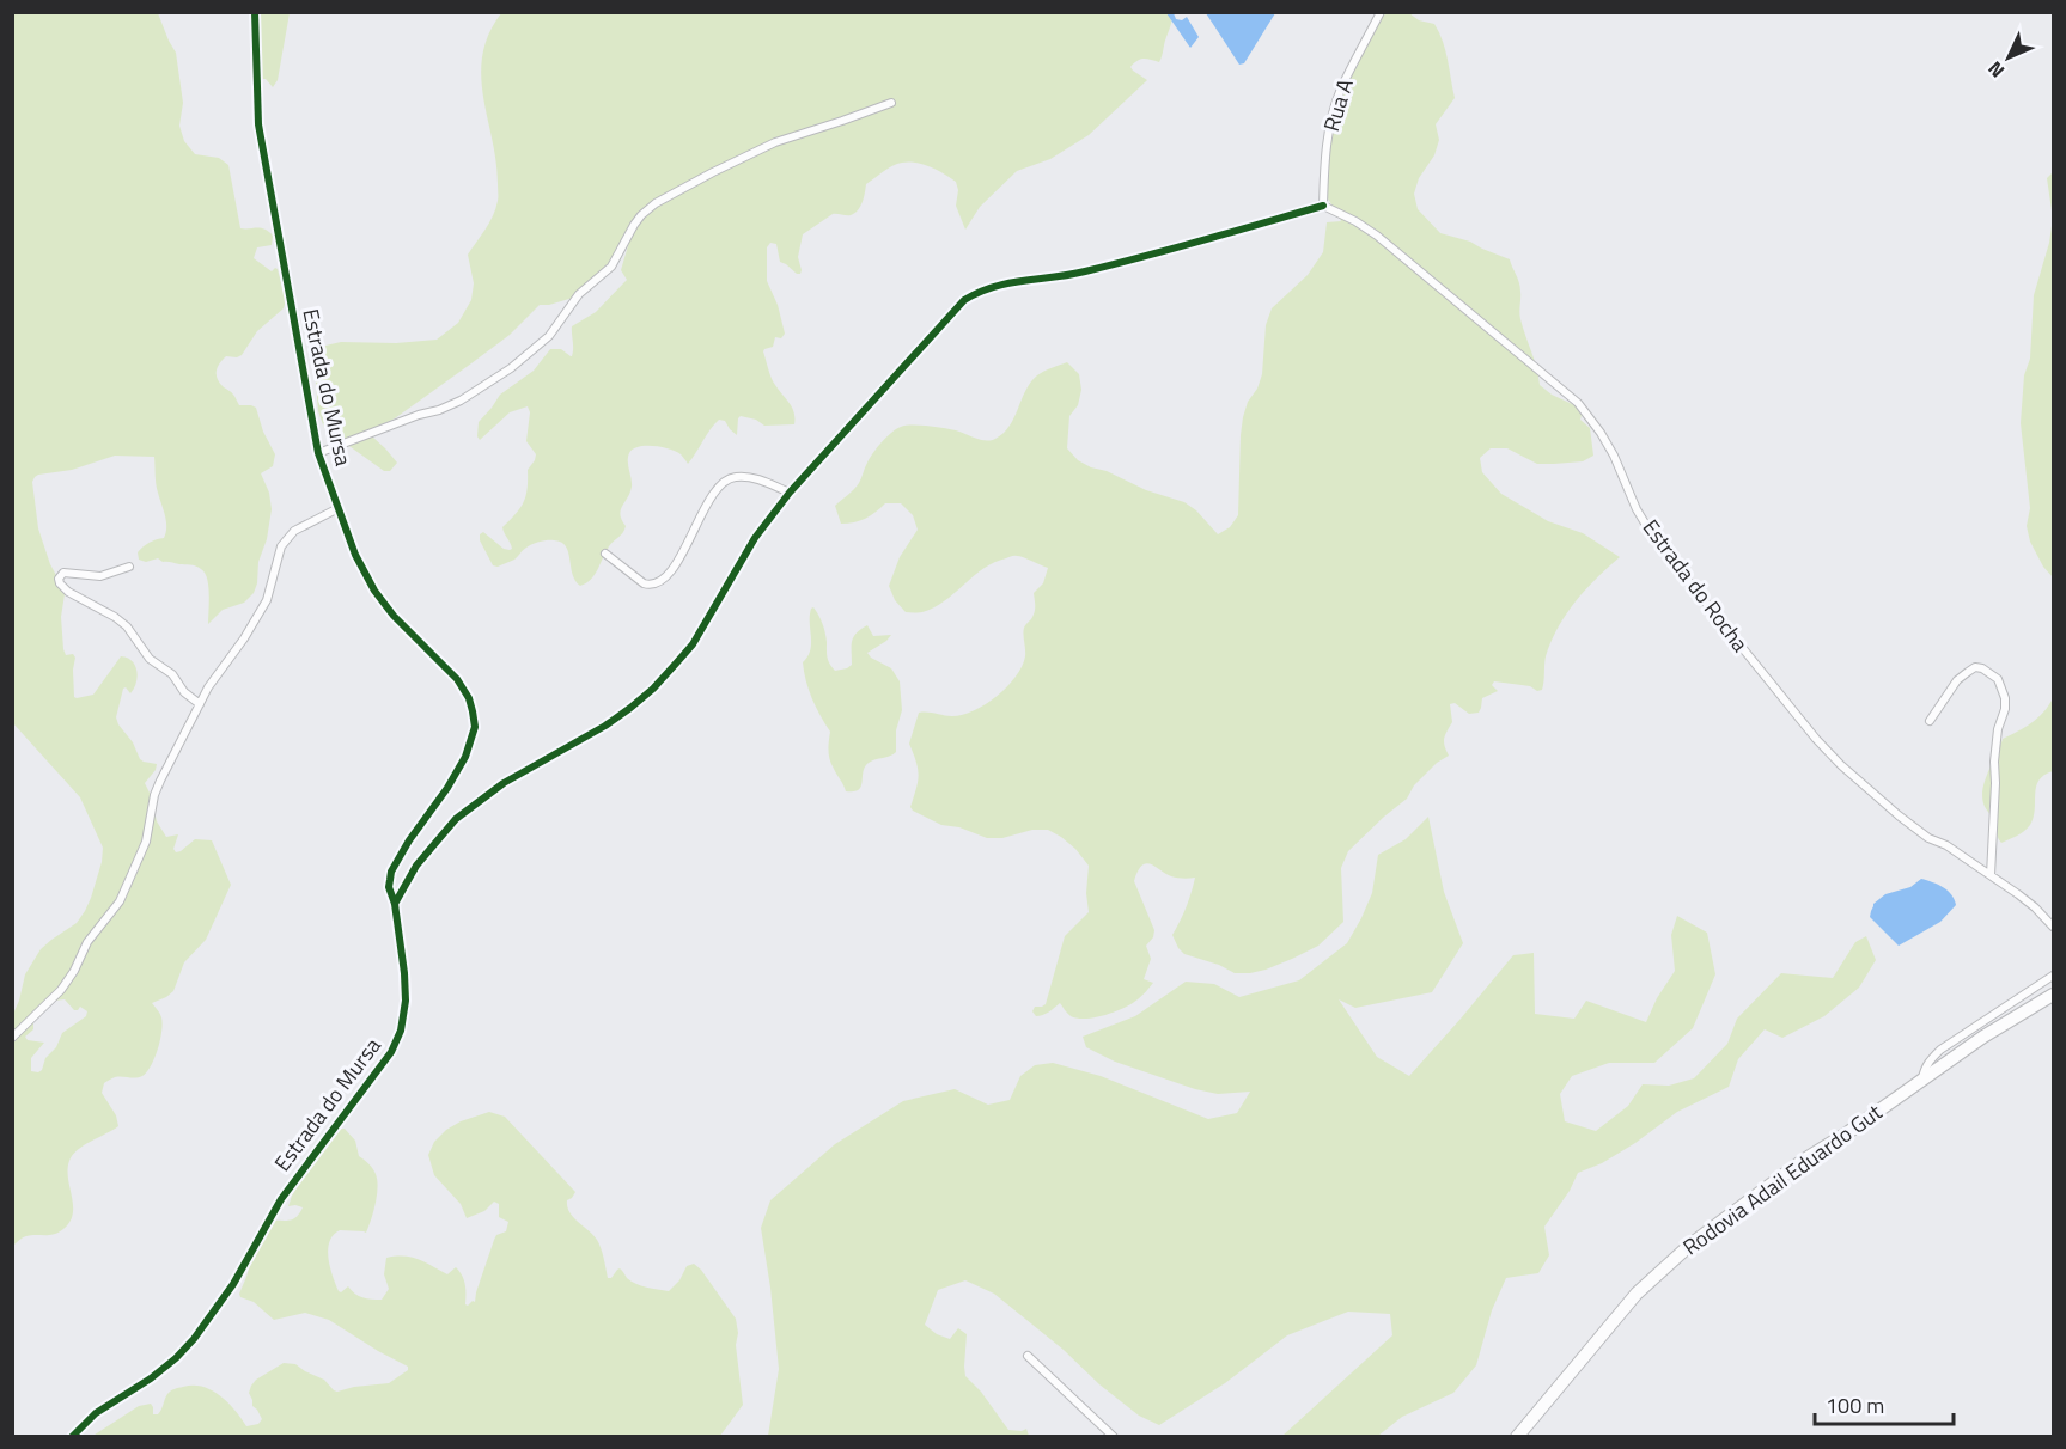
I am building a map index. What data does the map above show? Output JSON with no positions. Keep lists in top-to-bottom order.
{
  "streets": {
    "main road": ["Rodovia Adail Eduardo Gut"],
    "street": ["Rua A", "Estrada do Mursa", "Estrada do Rocha"]
  },
  "crossings": [
    ["Rua A", "Estrada do Rocha"]
  ],
  "scale_bar": "100 m",
  "north": "bottom left"
}
